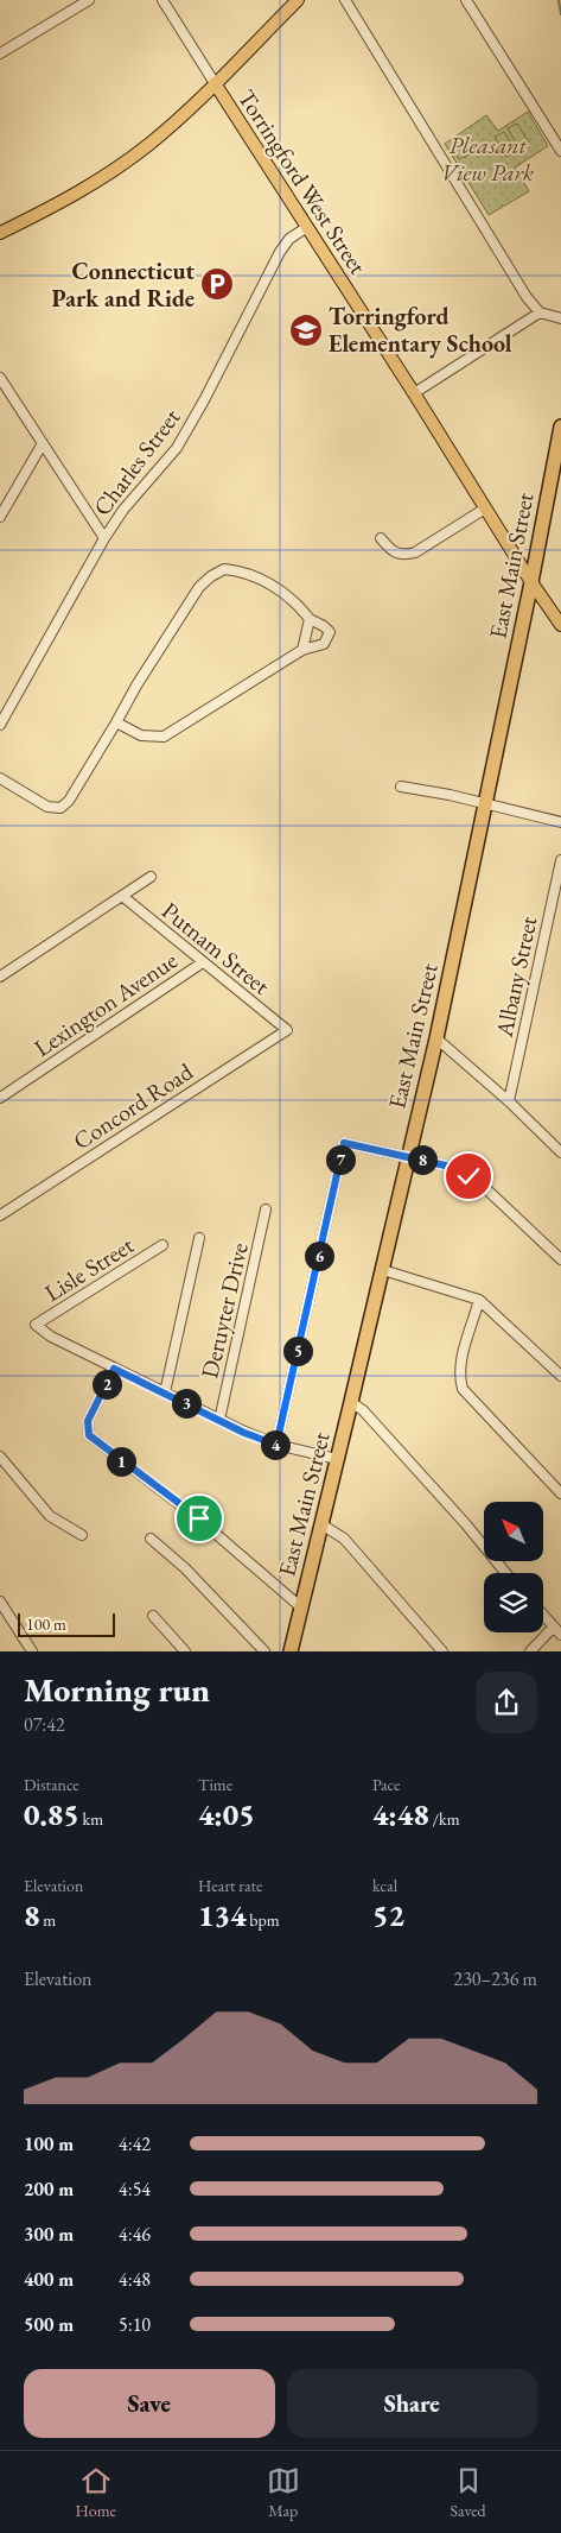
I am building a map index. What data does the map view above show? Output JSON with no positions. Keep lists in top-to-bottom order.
{
  "streets": {
    "highway": ["East Main Street"],
    "main road": ["Torringford West Street"],
    "street": [
      "Charles Street",
      "Putnam Street",
      "Albany Street",
      "Lexington Avenue",
      "Concord Road",
      "Lisle Street",
      "Deruyter Drive"
    ]
  },
  "crossings": [
    ["Torringford West Street", "Charles Street"],
    ["Torringford West Street", "East Main Street"],
    ["Putnam Street", "Lexington Avenue"],
    ["Putnam Street", "Concord Road"]
  ],
  "parks": ["Pleasant View Park"],
  "places": {
    "parking": ["Connecticut Park and Ride"],
    "school or university": ["Torringford Elementary School"]
  },
  "scale_bar": "100 m",
  "north": "top left",
  "page": {
    "pins": [
      "7",
      "8",
      "6",
      "5",
      "2",
      "3",
      "4",
      "1"
    ],
    "scale": "100 m",
    "heading": ["Morning run", "07:42"],
    "stats": [
      ["Distance", "0.85 km"],
      ["Time", "4:05"],
      ["Pace", "4:48 /km"],
      ["Elevation", "8 m"],
      ["Heart rate", "134 bpm"],
      ["kcal", "52"]
    ],
    "chart": ["Elevation", "230–236 m"],
    "list": [
      {
        "name": "100 m",
        "note": "4:42"
      },
      {
        "name": "200 m",
        "note": "4:54"
      },
      {
        "name": "300 m",
        "note": "4:46"
      },
      {
        "name": "400 m",
        "note": "4:48"
      },
      {
        "name": "500 m",
        "note": "5:10"
      }
    ],
    "buttons": ["Save", "Share"],
    "tabs": ["Home", "Map", "Saved"]
  }
}
